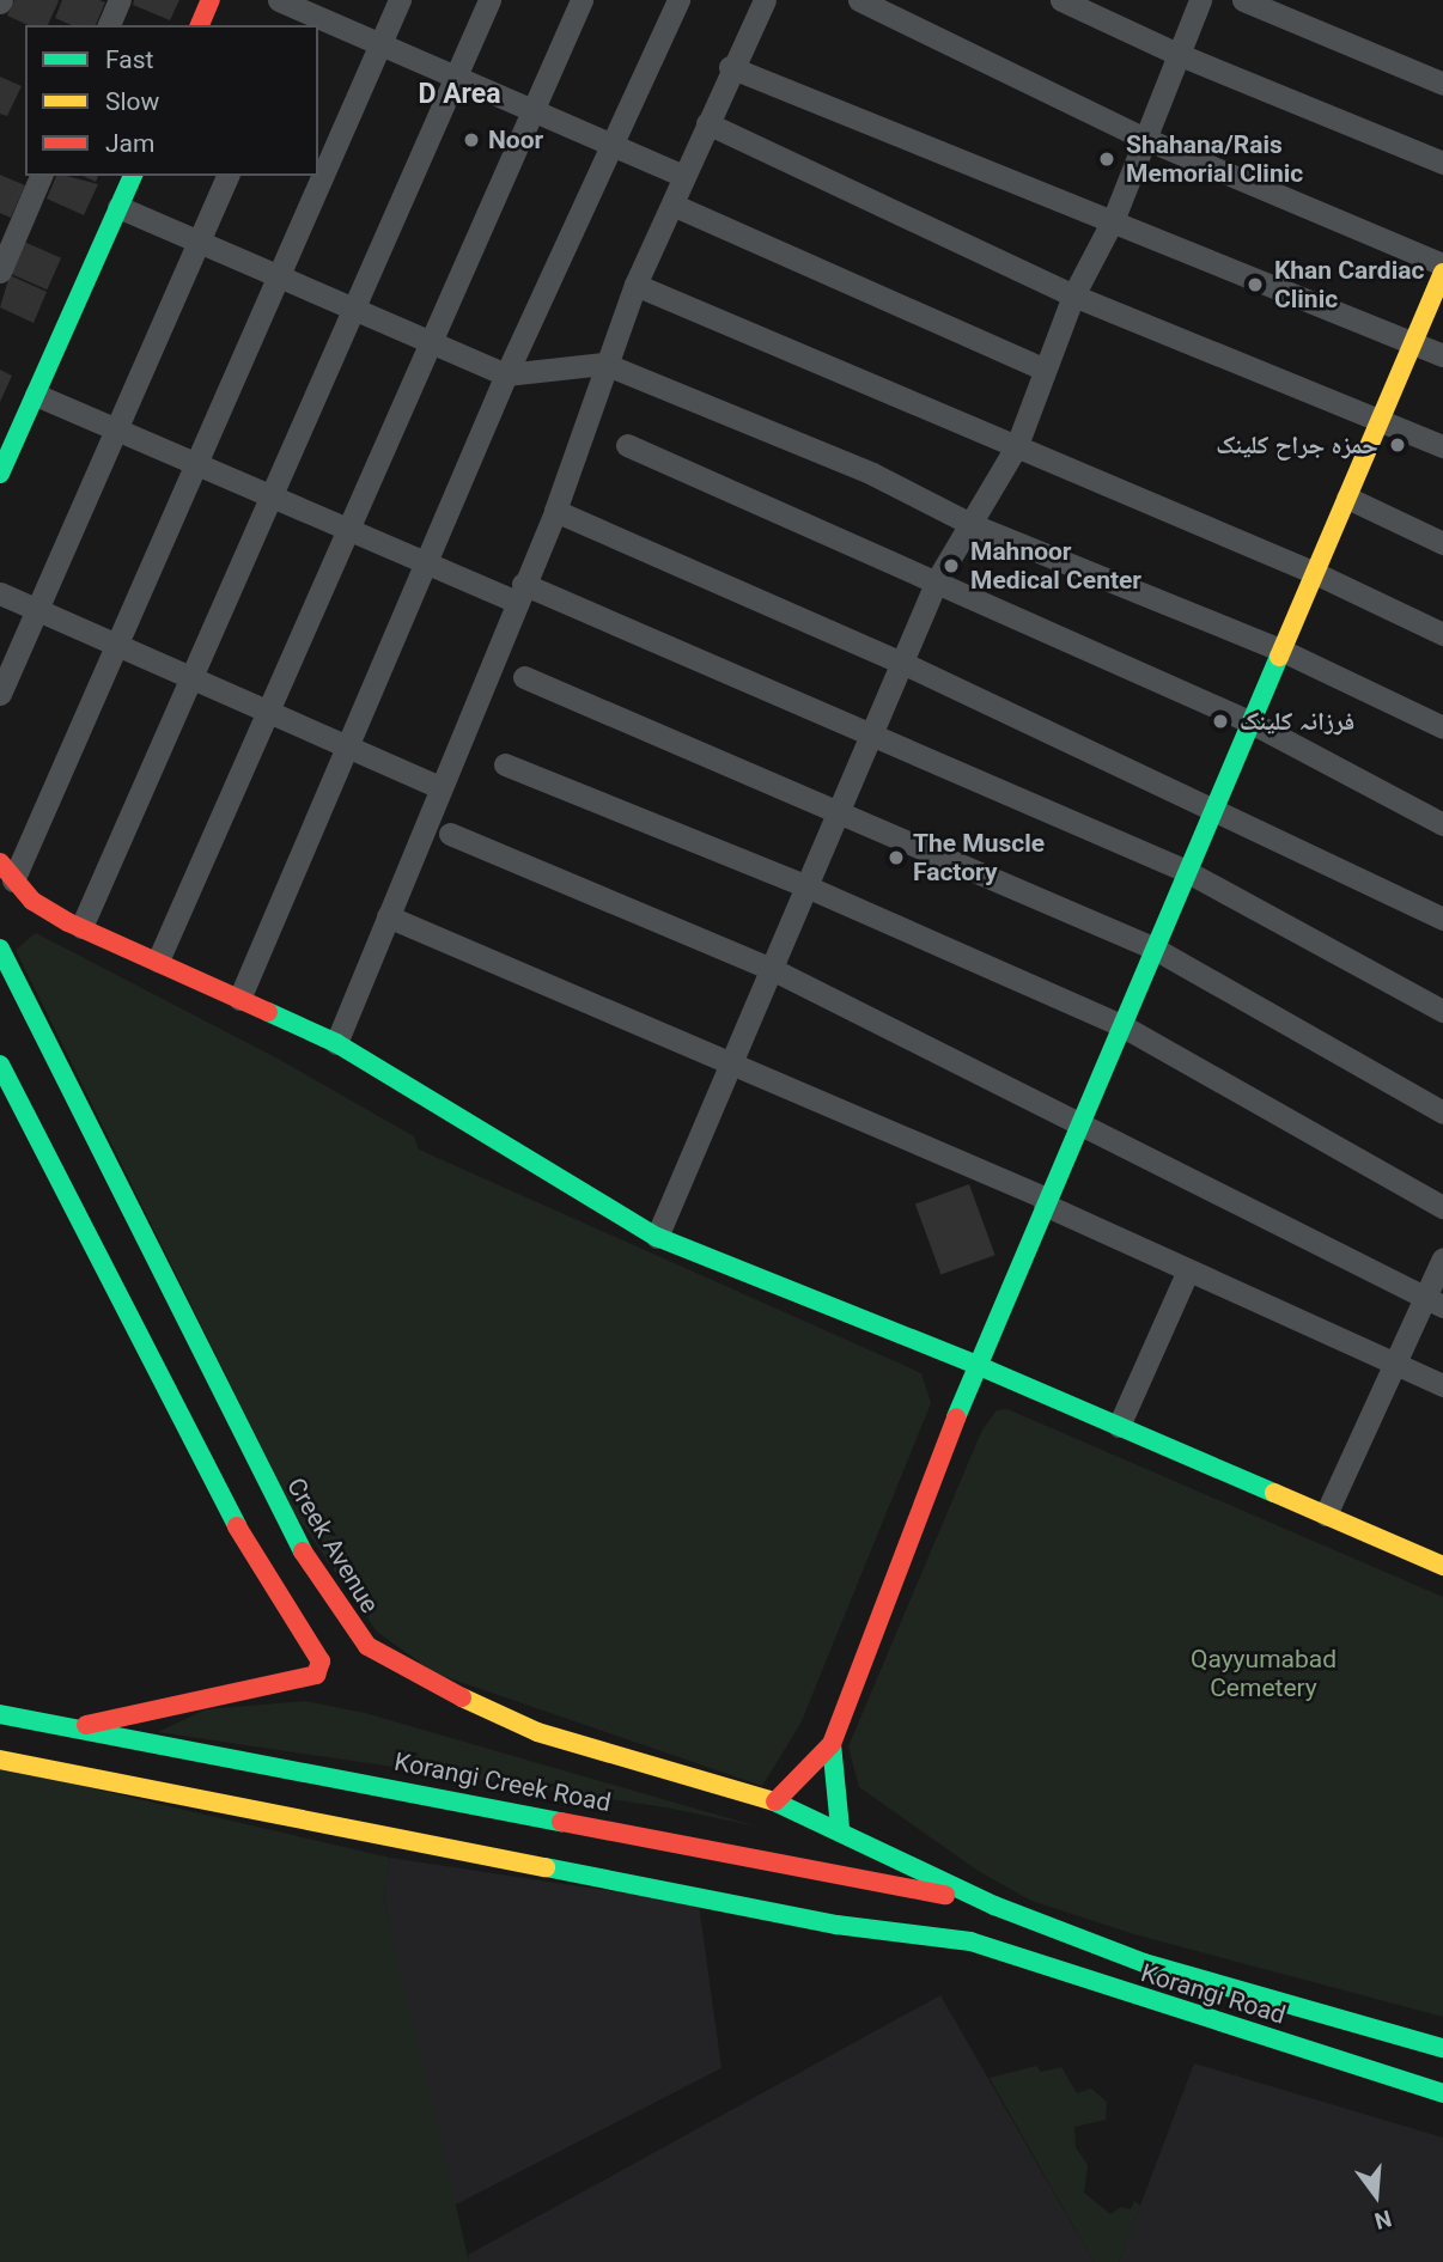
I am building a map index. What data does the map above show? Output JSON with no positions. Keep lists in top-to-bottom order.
{
  "streets": {
    "main road": ["Creek Avenue", "Korangi Creek Road", "Korangi Road"]
  },
  "crossings": [
    ["Creek Avenue", "Korangi Creek Road"],
    ["Creek Avenue", "Korangi Road"],
    ["Korangi Creek Road", "Korangi Road"]
  ],
  "districts": ["D Area"],
  "parks": ["Qayyumabad Cemetery"],
  "places": [
    "Noor",
    "Shahana/Rais Memorial Clinic",
    "Khan Cardiac Clinic",
    "حمزہ جراح کلینک",
    "Mahnoor Medical Center",
    "فرزانہ کلینک",
    "The Muscle Factory"
  ],
  "legend": ["Fast", "Slow", "Jam"],
  "north": "bottom"
}
